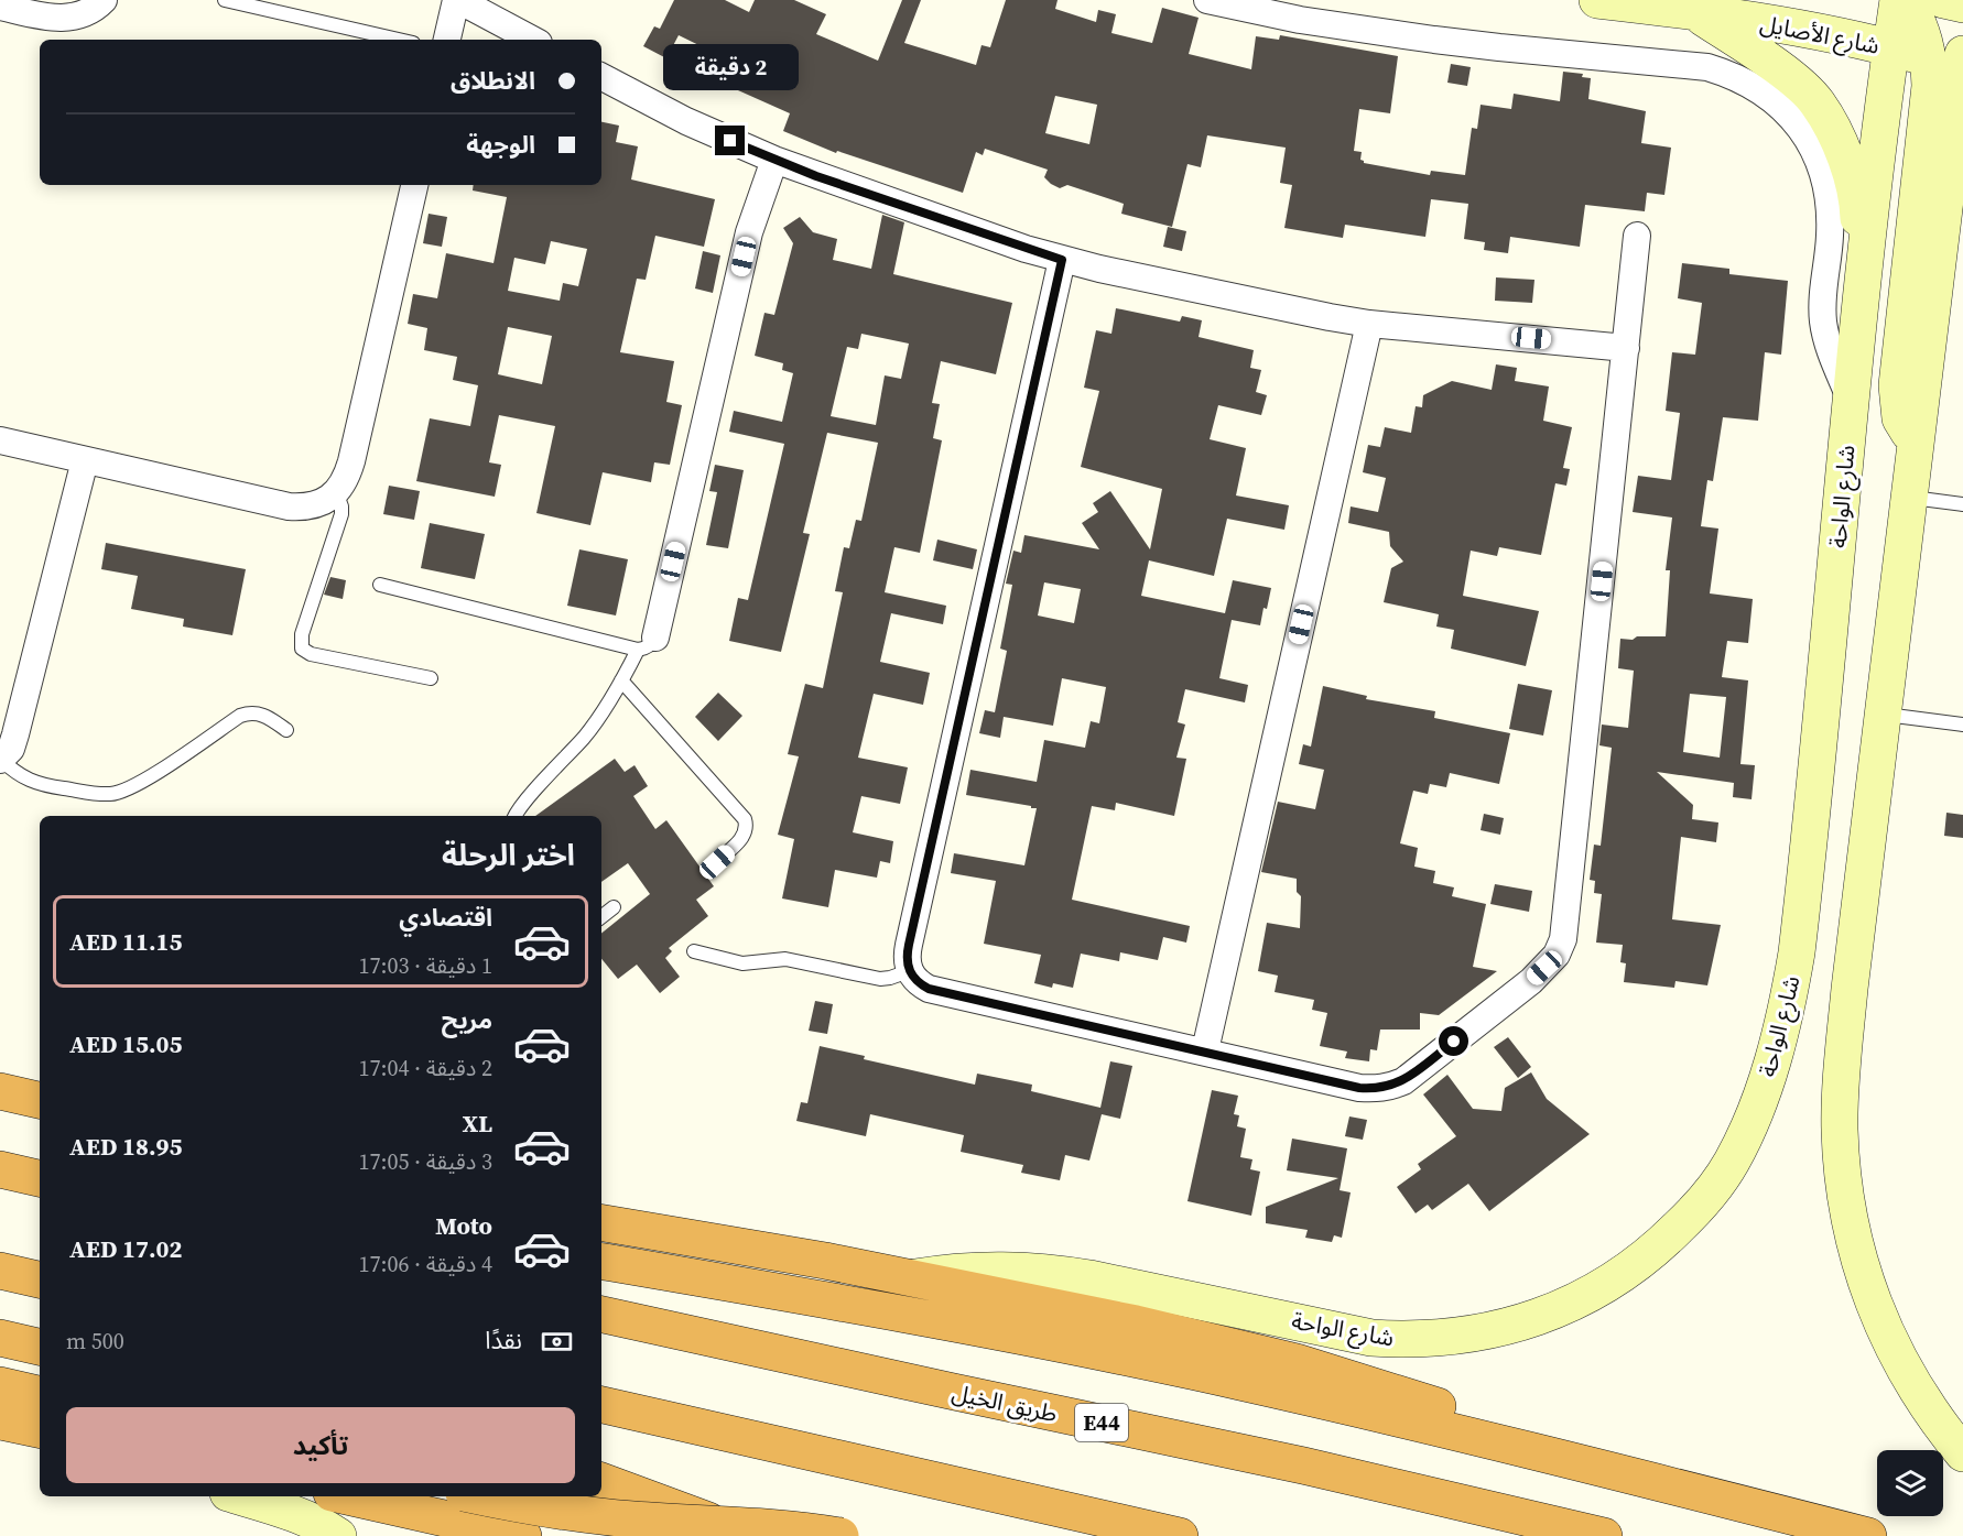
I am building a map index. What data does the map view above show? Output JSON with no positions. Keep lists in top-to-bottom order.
{
  "streets": {
    "highway": ["طريق الخيل", "E44"],
    "street": ["شارع الأصايل", "شارع الواحة"]
  },
  "crossings": [
    ["شارع الأصايل", "شارع الواحة"]
  ],
  "page": {
    "banner": ["الانطلاق", "الوجهة"],
    "bubble": "2 دقيقة",
    "heading": "اختر الرحلة",
    "list": [
      {
        "name": "اقتصادي",
        "note": "1 دقيقة · 17:03",
        "value": "AED 11.15"
      },
      {
        "name": "مريح",
        "note": "2 دقيقة · 17:04",
        "value": "AED 15.05"
      },
      {
        "name": "XL",
        "note": "3 دقيقة · 17:05",
        "value": "AED 18.95"
      },
      {
        "name": "Moto",
        "note": "4 دقيقة · 17:06",
        "value": "AED 17.02"
      }
    ],
    "pay": ["نقدًا", "500 m"],
    "buttons": "تأكيد"
  }
}
